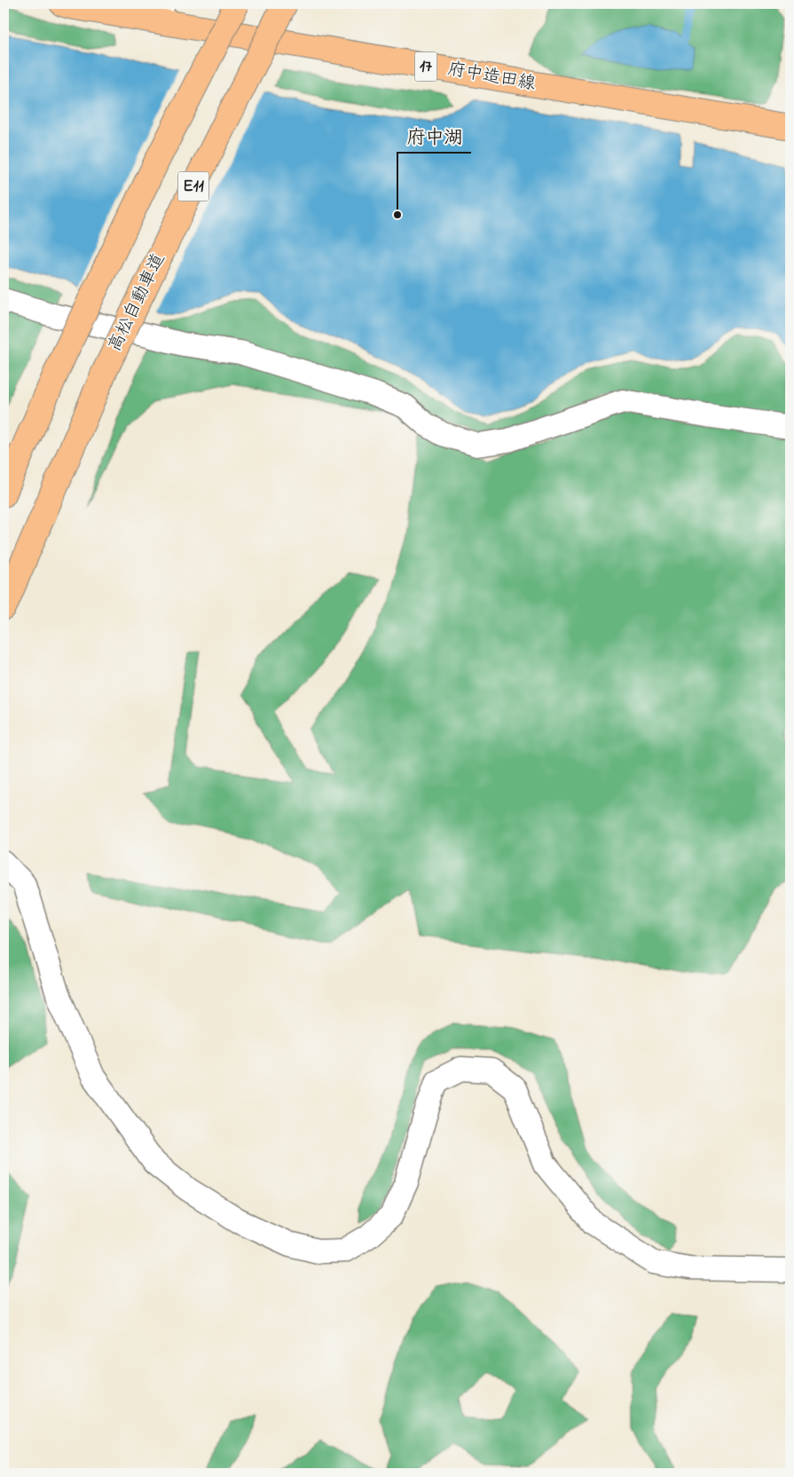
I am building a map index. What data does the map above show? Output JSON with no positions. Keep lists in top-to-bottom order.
{
  "streets": {
    "main road": [
      "17",
      "府中造田線",
      "E11",
      "高松自動車道"
    ]
  },
  "places": ["府中湖"]
}
